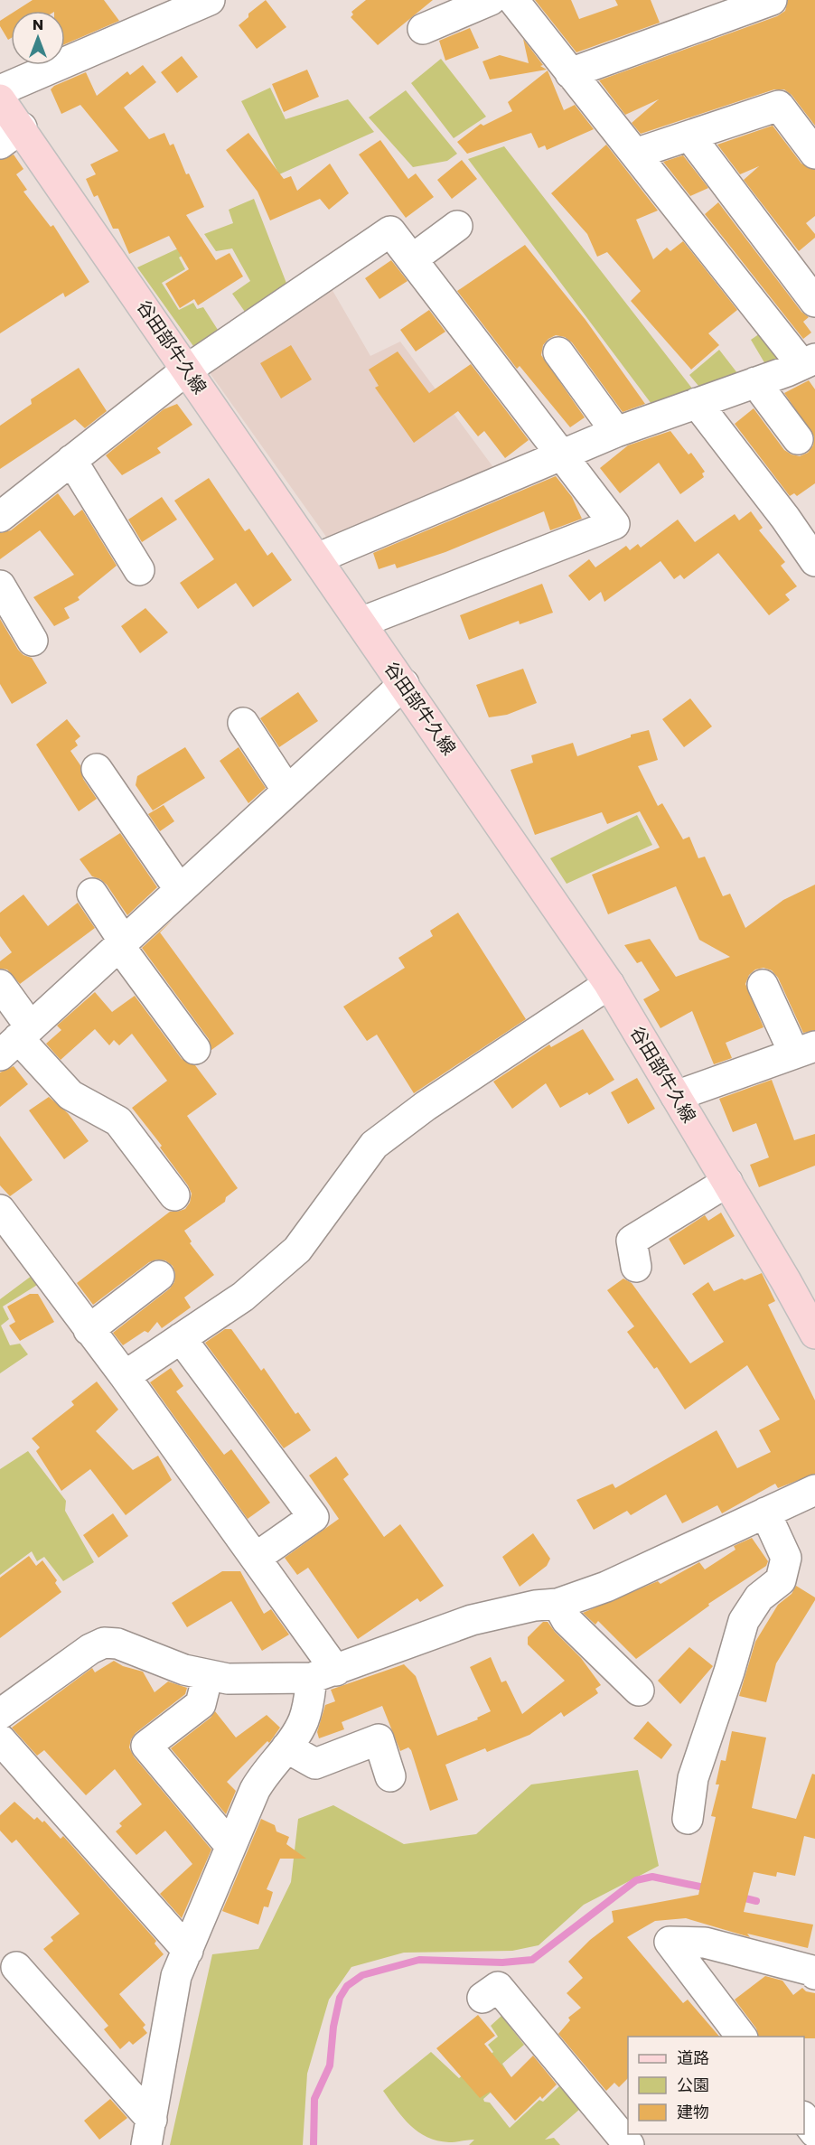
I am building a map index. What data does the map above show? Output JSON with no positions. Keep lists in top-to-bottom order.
{
  "streets": {
    "main road": ["谷田部牛久線"]
  },
  "legend": ["道路", "公園", "建物"],
  "north": "top"
}
